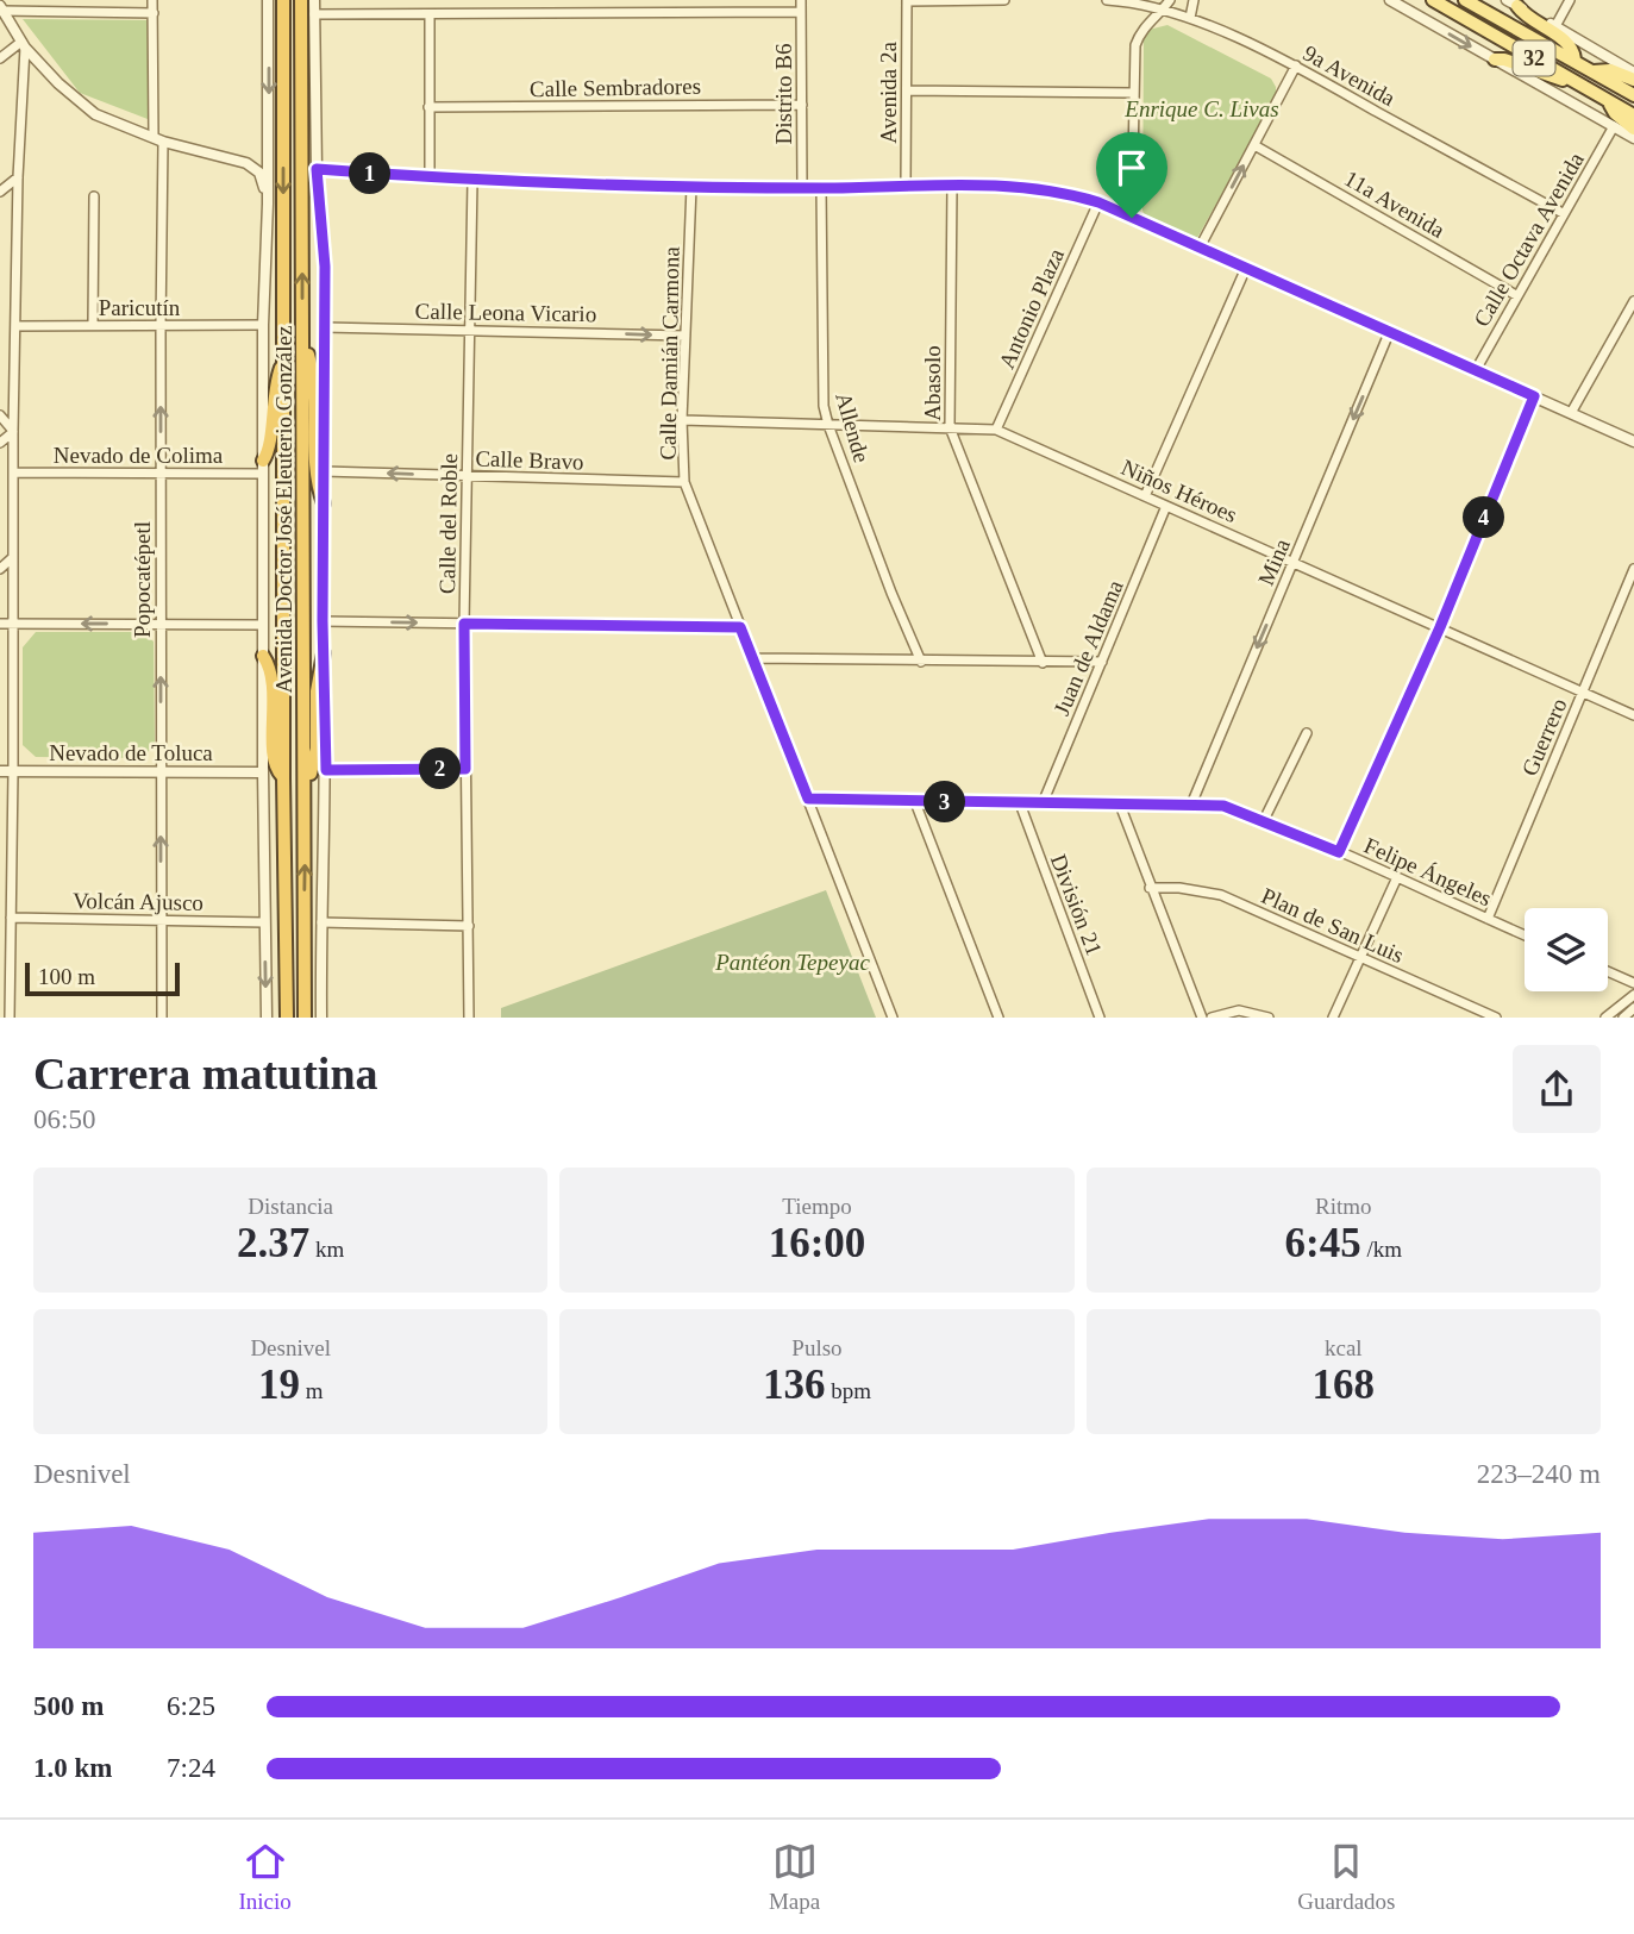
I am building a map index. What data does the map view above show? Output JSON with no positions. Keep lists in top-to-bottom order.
{
  "streets": {
    "highway": ["Avenida Doctor José Eleuterio González"],
    "main road": ["32"],
    "street": [
      "9a Avenida",
      "Calle Sembradores",
      "Avenida 2a",
      "Distrito B6",
      "11a Avenida",
      "Calle Octava Avenida",
      "Paricutín",
      "Antonio Plaza",
      "Calle Leona Vicario",
      "Calle Damián Carmona",
      "Abasolo",
      "Allende",
      "Nevado de Colima",
      "Calle Bravo",
      "Niños Héroes",
      "Calle del Roble",
      "Mina",
      "Popocatépetl",
      "Juan de Aldama",
      "Guerrero",
      "Nevado de Toluca",
      "Felipe Ángeles",
      "Volcán Ajusco",
      "División 21",
      "Plan de San Luis"
    ]
  },
  "crossings": [
    ["9a Avenida", "Calle Octava Avenida"],
    ["Calle Sembradores", "Distrito B6"],
    ["11a Avenida", "Calle Octava Avenida"],
    ["Paricutín", "Avenida Doctor José Eleuterio González"],
    ["Paricutín", "Popocatépetl"],
    ["Antonio Plaza", "Niños Héroes"],
    ["Calle Leona Vicario", "Calle Damián Carmona"],
    ["Calle Leona Vicario", "Avenida Doctor José Eleuterio González"],
    ["Calle Leona Vicario", "Calle del Roble"],
    ["Calle Damián Carmona", "Calle Bravo"],
    ["Calle Damián Carmona", "Niños Héroes"],
    ["Calle Damián Carmona", "Felipe Ángeles"],
    ["Abasolo", "Niños Héroes"],
    ["Allende", "Niños Héroes"],
    ["Nevado de Colima", "Avenida Doctor José Eleuterio González"],
    ["Nevado de Colima", "Popocatépetl"],
    ["Calle Bravo", "Avenida Doctor José Eleuterio González"],
    ["Calle Bravo", "Calle del Roble"],
    ["Niños Héroes", "Mina"],
    ["Niños Héroes", "Juan de Aldama"],
    ["Niños Héroes", "Guerrero"],
    ["Avenida Doctor José Eleuterio González", "Nevado de Toluca"],
    ["Avenida Doctor José Eleuterio González", "Volcán Ajusco"],
    ["Mina", "Felipe Ángeles"],
    ["Popocatépetl", "Nevado de Toluca"],
    ["Popocatépetl", "Volcán Ajusco"],
    ["Juan de Aldama", "Felipe Ángeles"],
    ["Guerrero", "Felipe Ángeles"],
    ["Felipe Ángeles", "División 21"]
  ],
  "one_way": [
    "Calle Leona Vicario",
    "Calle Bravo",
    "Mina",
    "Popocatépetl"
  ],
  "parks": ["Enrique C. Livas", "Pantéon Tepeyac"],
  "scale_bar": "100 m",
  "page": {
    "pins": [
      "1",
      "4",
      "2",
      "3"
    ],
    "scale": "100 m",
    "heading": ["Carrera matutina", "06:50"],
    "stats": [
      ["Distancia", "2.37 km"],
      ["Tiempo", "16:00"],
      ["Ritmo", "6:45 /km"],
      ["Desnivel", "19 m"],
      ["Pulso", "136 bpm"],
      ["kcal", "168"]
    ],
    "chart": ["Desnivel", "223–240 m"],
    "list": [
      {
        "name": "500 m",
        "note": "6:25"
      },
      {
        "name": "1.0 km",
        "note": "7:24"
      }
    ],
    "tabs": ["Inicio", "Mapa", "Guardados"]
  }
}
